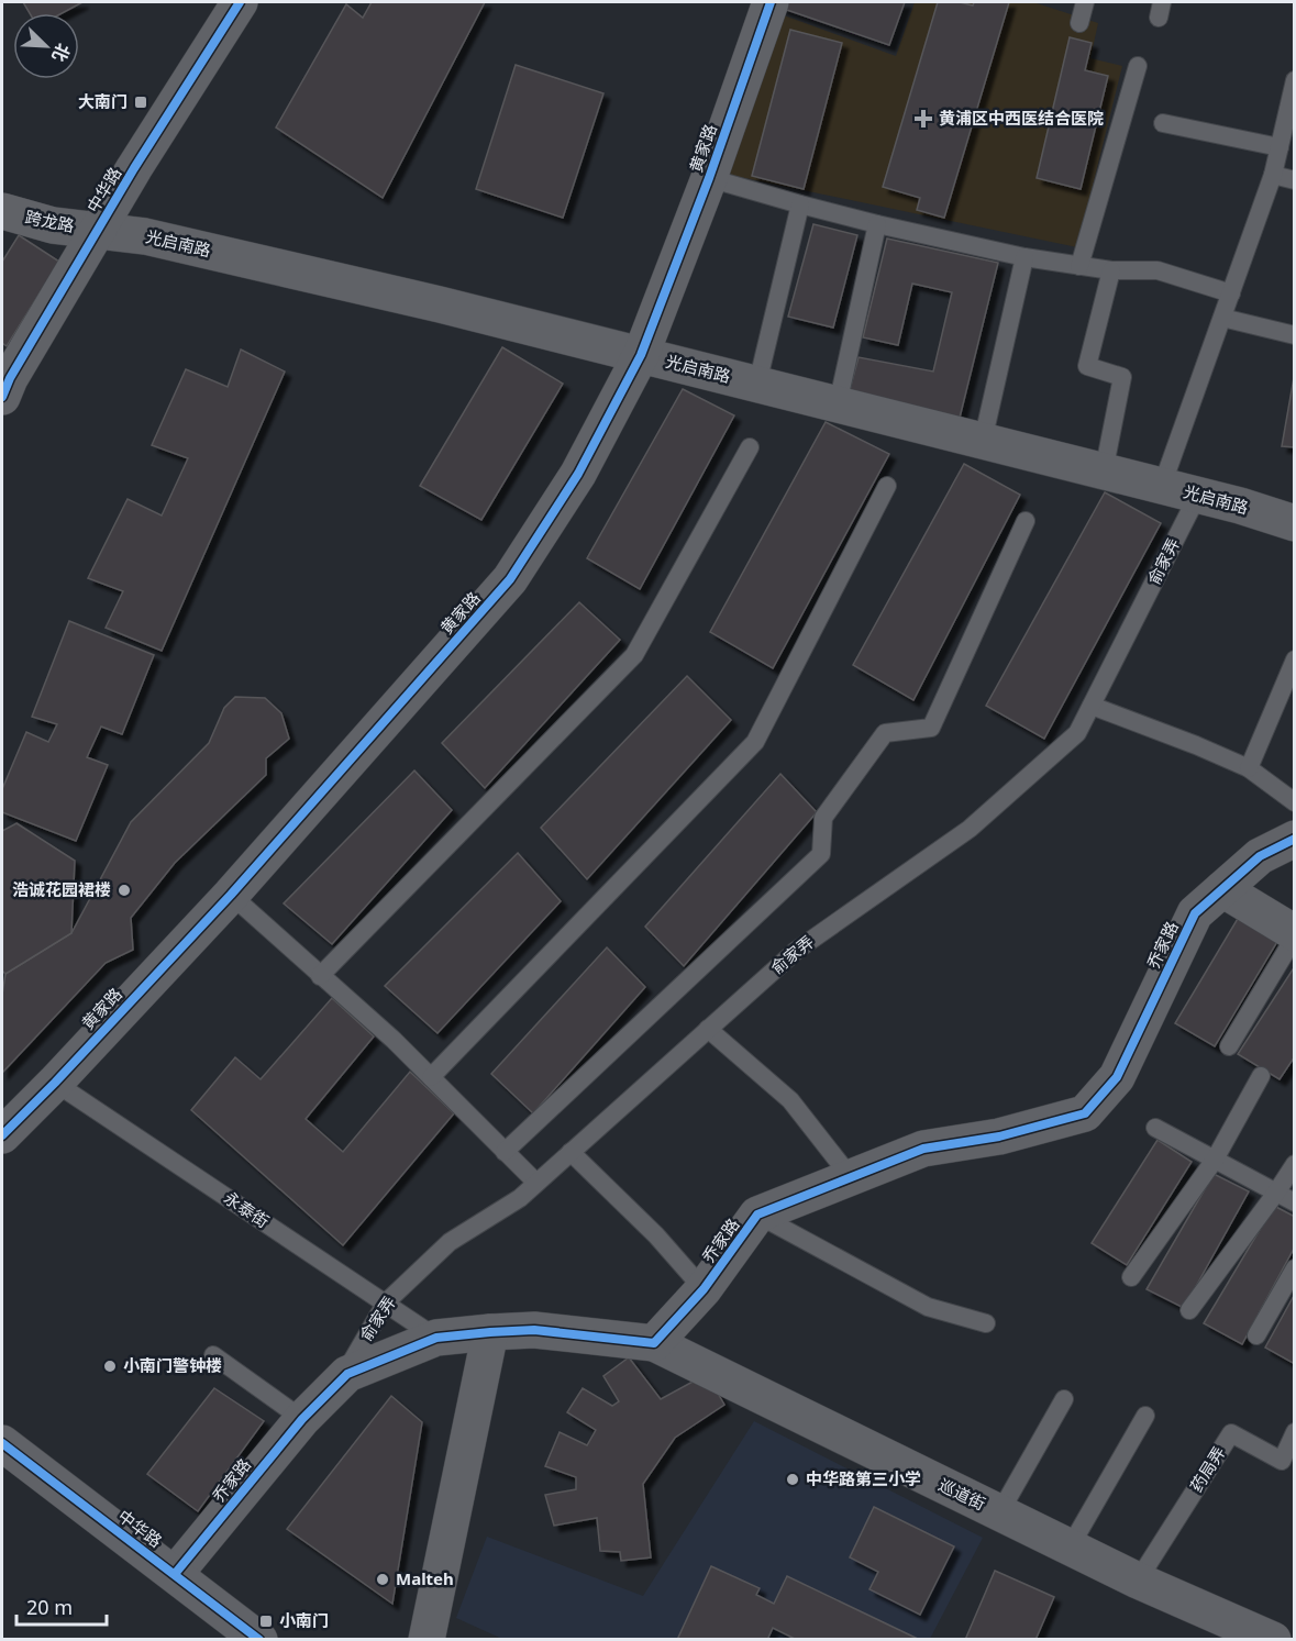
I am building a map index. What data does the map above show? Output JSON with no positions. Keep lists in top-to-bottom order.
{
  "streets": {
    "street": [
      "黄家路",
      "中华路",
      "跨龙路",
      "光启南路",
      "乔家路",
      "巡道街"
    ],
    "lane": ["俞家弄", "永泰街", "药局弄"]
  },
  "crossings": [
    ["黄家路", "光启南路"],
    ["黄家路", "永泰街"],
    ["中华路", "跨龙路"],
    ["中华路", "光启南路"],
    ["中华路", "乔家路"],
    ["跨龙路", "光启南路"],
    ["光启南路", "俞家弄"],
    ["俞家弄", "乔家路"],
    ["俞家弄", "永泰街"],
    ["乔家路", "永泰街"],
    ["乔家路", "巡道街"],
    ["药局弄", "巡道街"]
  ],
  "places": {
    "transit": ["大南门", "小南门"],
    "health": ["黄浦区中西医结合医院"],
    "other": [
      "浩诚花园裙楼",
      "小南门警钟楼",
      "中华路第三小学",
      "Malteh"
    ]
  },
  "scale_bar": "20 m",
  "north": "bottom right"
}
